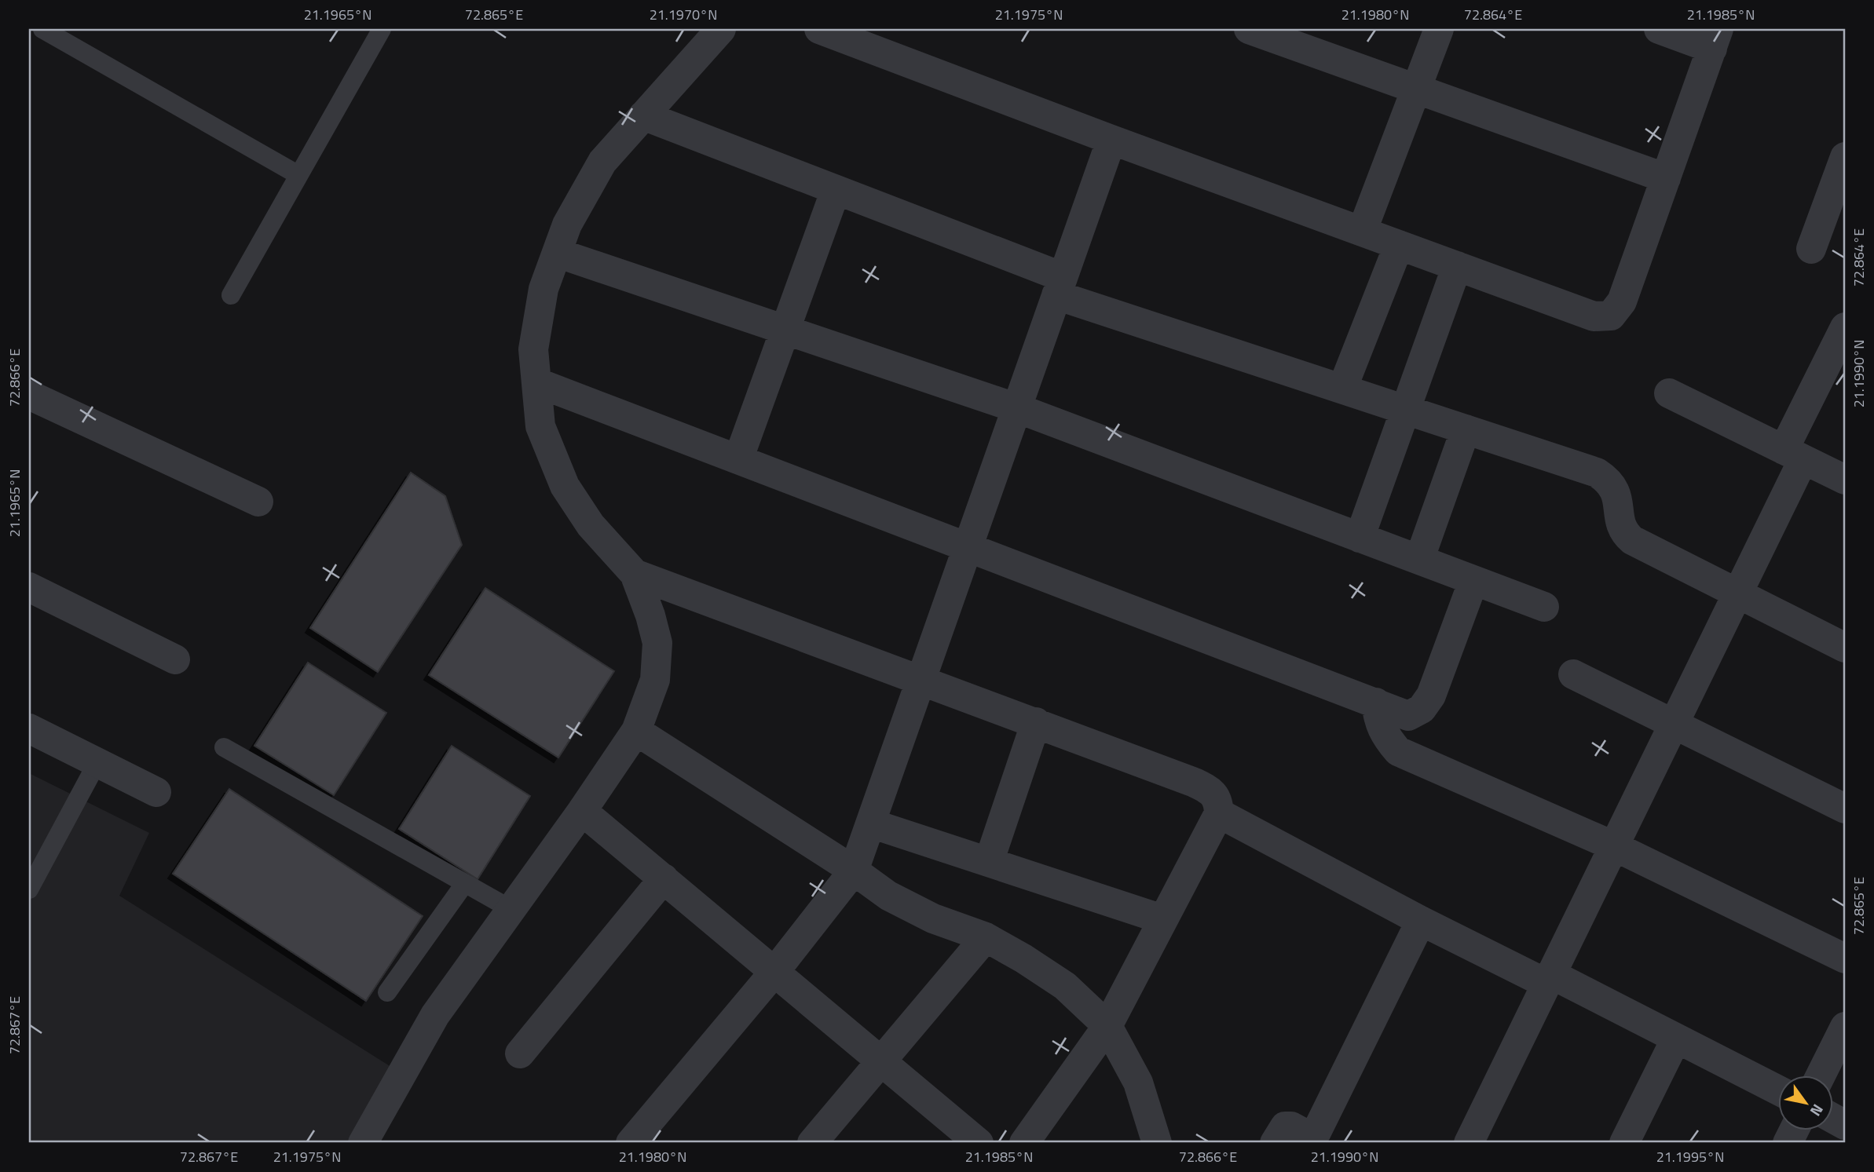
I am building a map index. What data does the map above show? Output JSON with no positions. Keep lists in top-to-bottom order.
{
  "north": "bottom right",
  "coordinates": [
    "21.1965°N",
    "72.865°E",
    "21.1970°N",
    "21.1975°N",
    "21.1980°N",
    "72.864°E",
    "21.1985°N",
    "21.1990°N",
    "72.866°E",
    "72.867°E",
    "21.1995°N"
  ]
}
